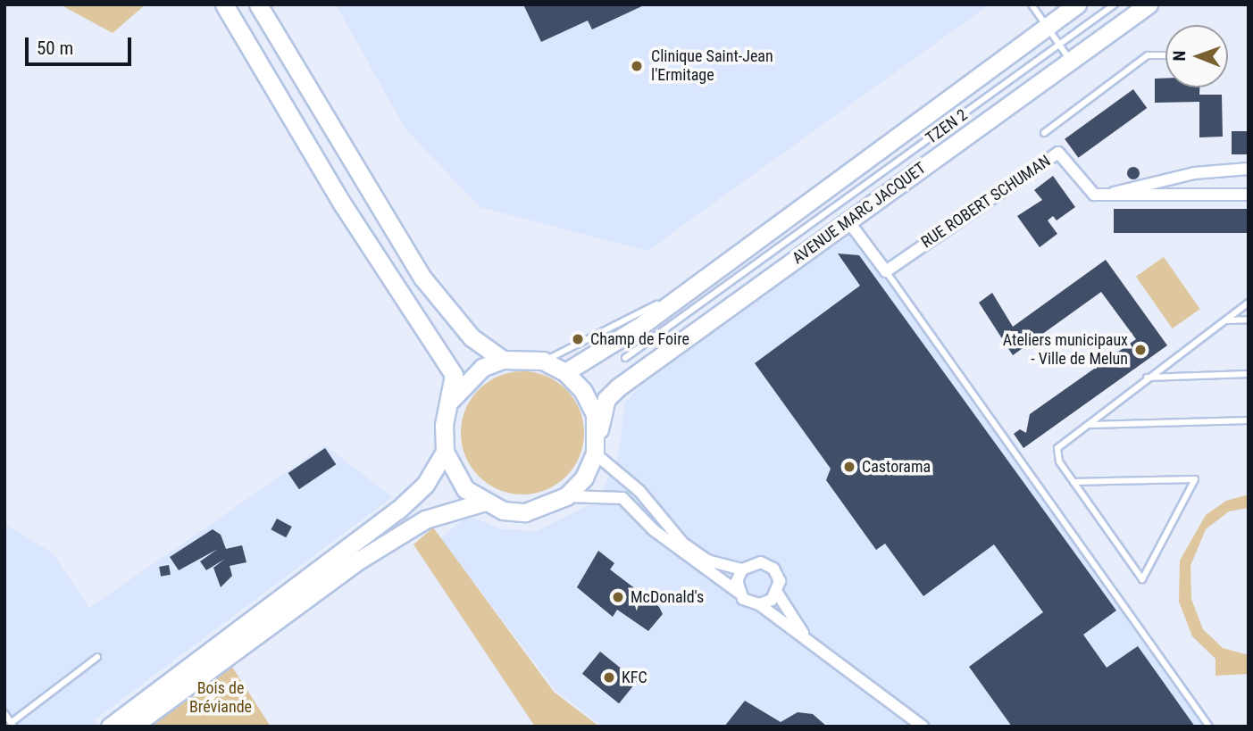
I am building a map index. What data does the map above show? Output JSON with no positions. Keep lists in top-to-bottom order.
{
  "streets": {
    "main road": ["AVENUE MARC JACQUET"],
    "street": ["RUE ROBERT SCHUMAN"],
    "lane": ["TZEN 2"]
  },
  "parks": ["Bois de Bréviande"],
  "places": [
    "Clinique Saint-Jean l'Ermitage",
    "Champ de Foire",
    "Ateliers municipaux - Ville de Melun",
    "Castorama",
    "McDonald's",
    "KFC"
  ],
  "scale_bar": "50 m",
  "north": "left"
}
